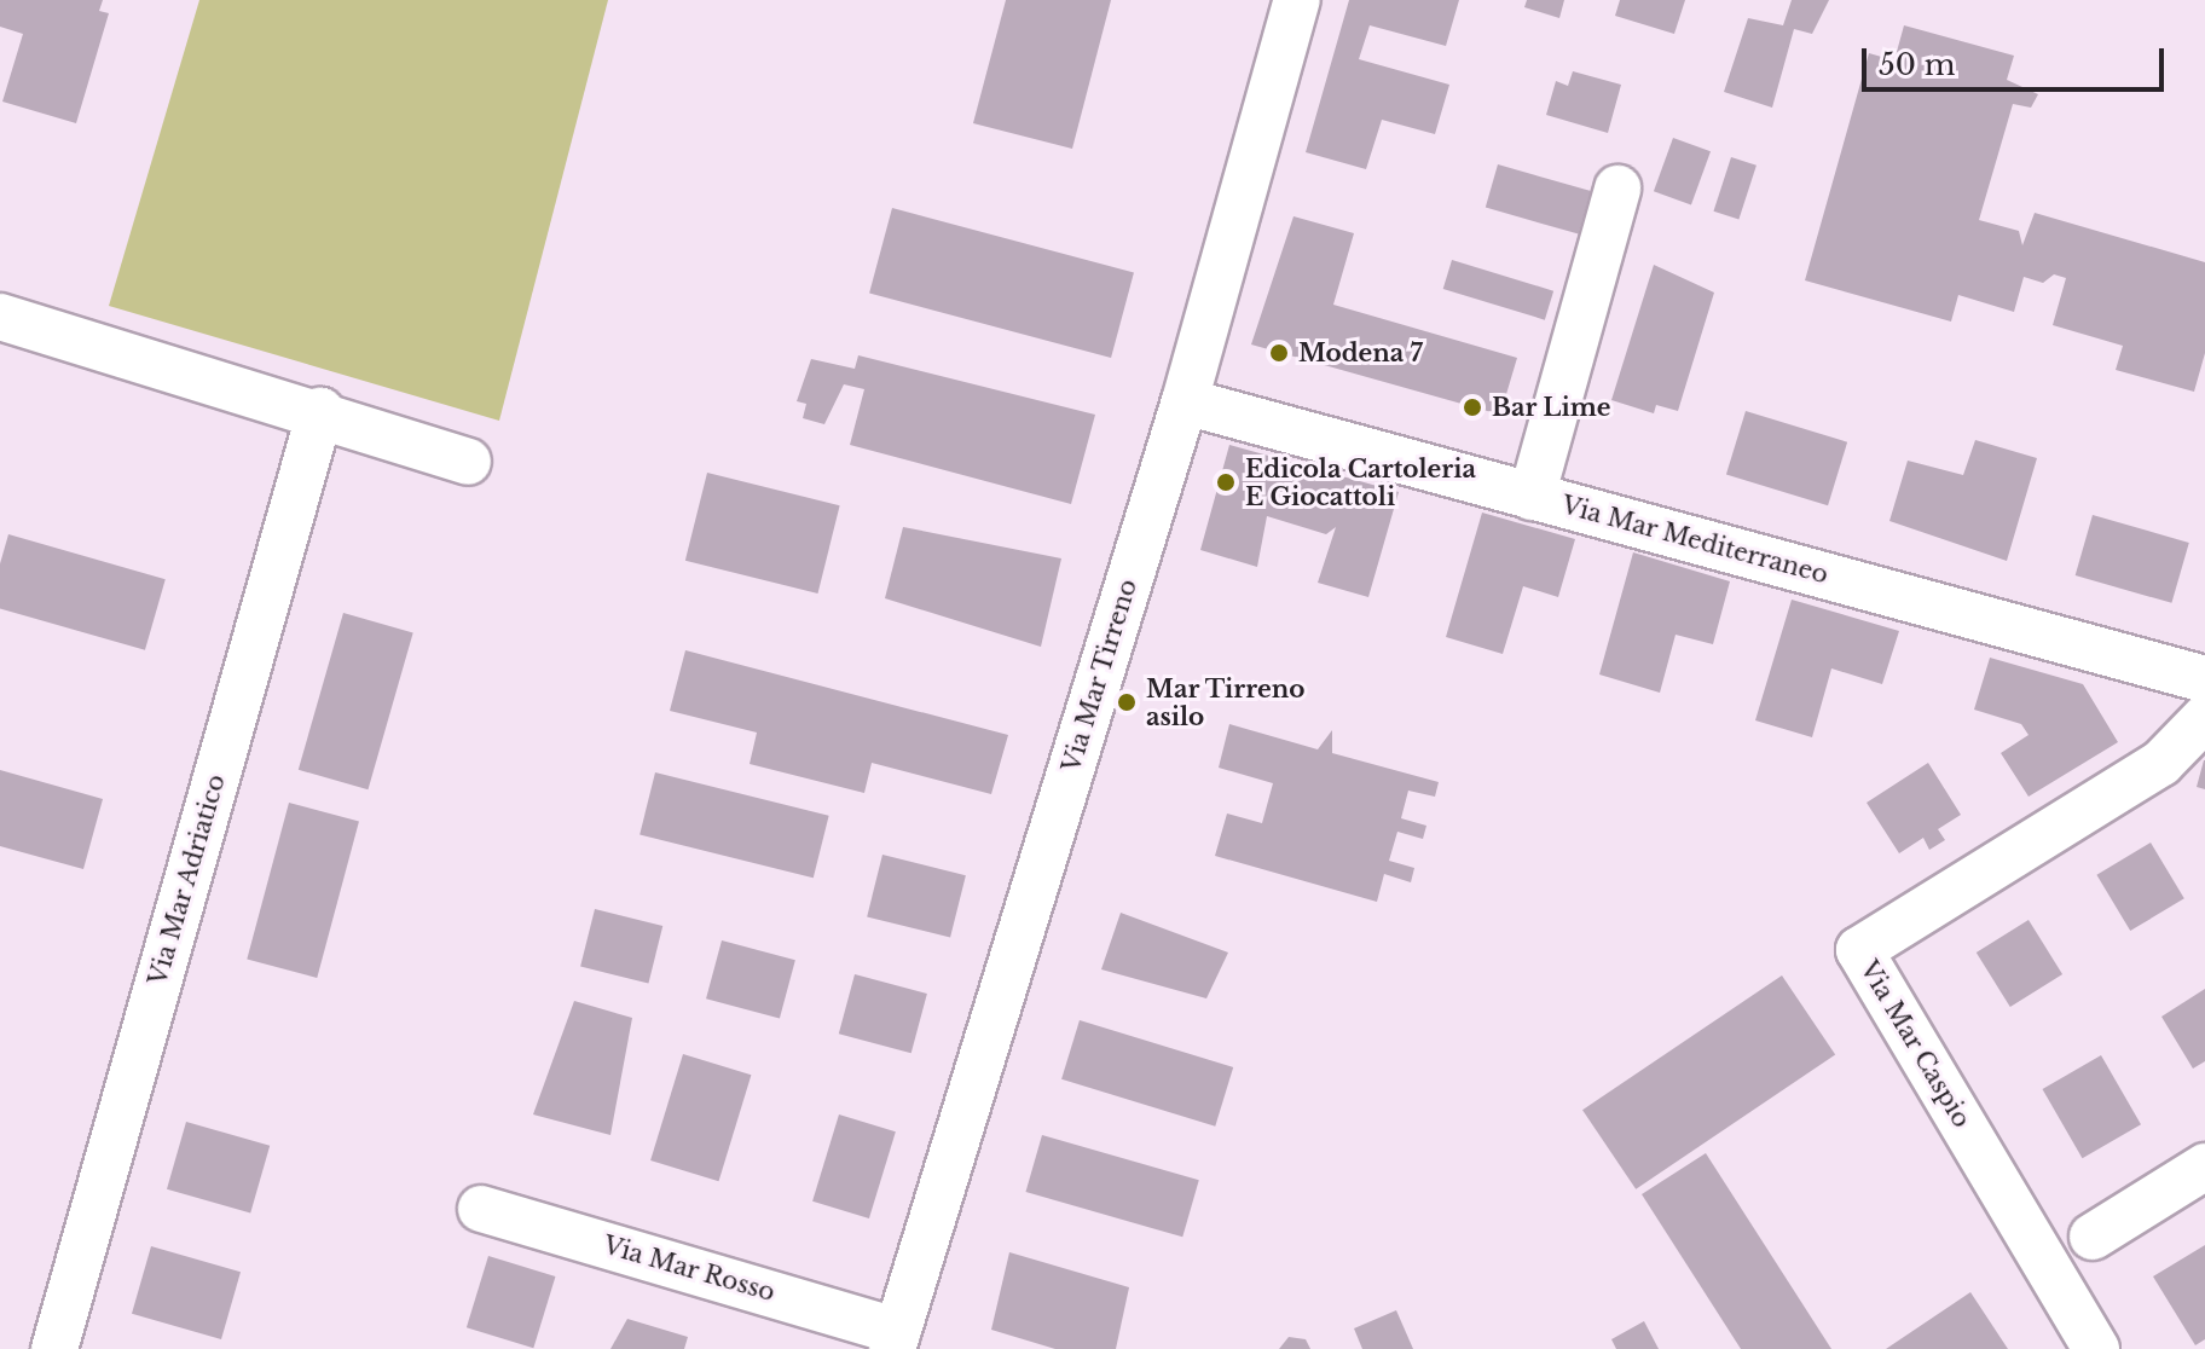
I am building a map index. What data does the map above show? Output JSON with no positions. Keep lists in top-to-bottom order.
{
  "streets": {
    "street": [
      "Via Mar Mediterraneo",
      "Via Mar Tirreno",
      "Via Mar Adriatico",
      "Via Mar Caspio",
      "Via Mar Rosso"
    ]
  },
  "crossings": [
    ["Via Mar Mediterraneo", "Via Mar Tirreno"],
    ["Via Mar Tirreno", "Via Mar Rosso"]
  ],
  "places": [
    "Modena 7",
    "Bar Lime",
    "Edicola Cartoleria E Giocattoli",
    "Mar Tirreno asilo"
  ],
  "scale_bar": "50 m"
}
